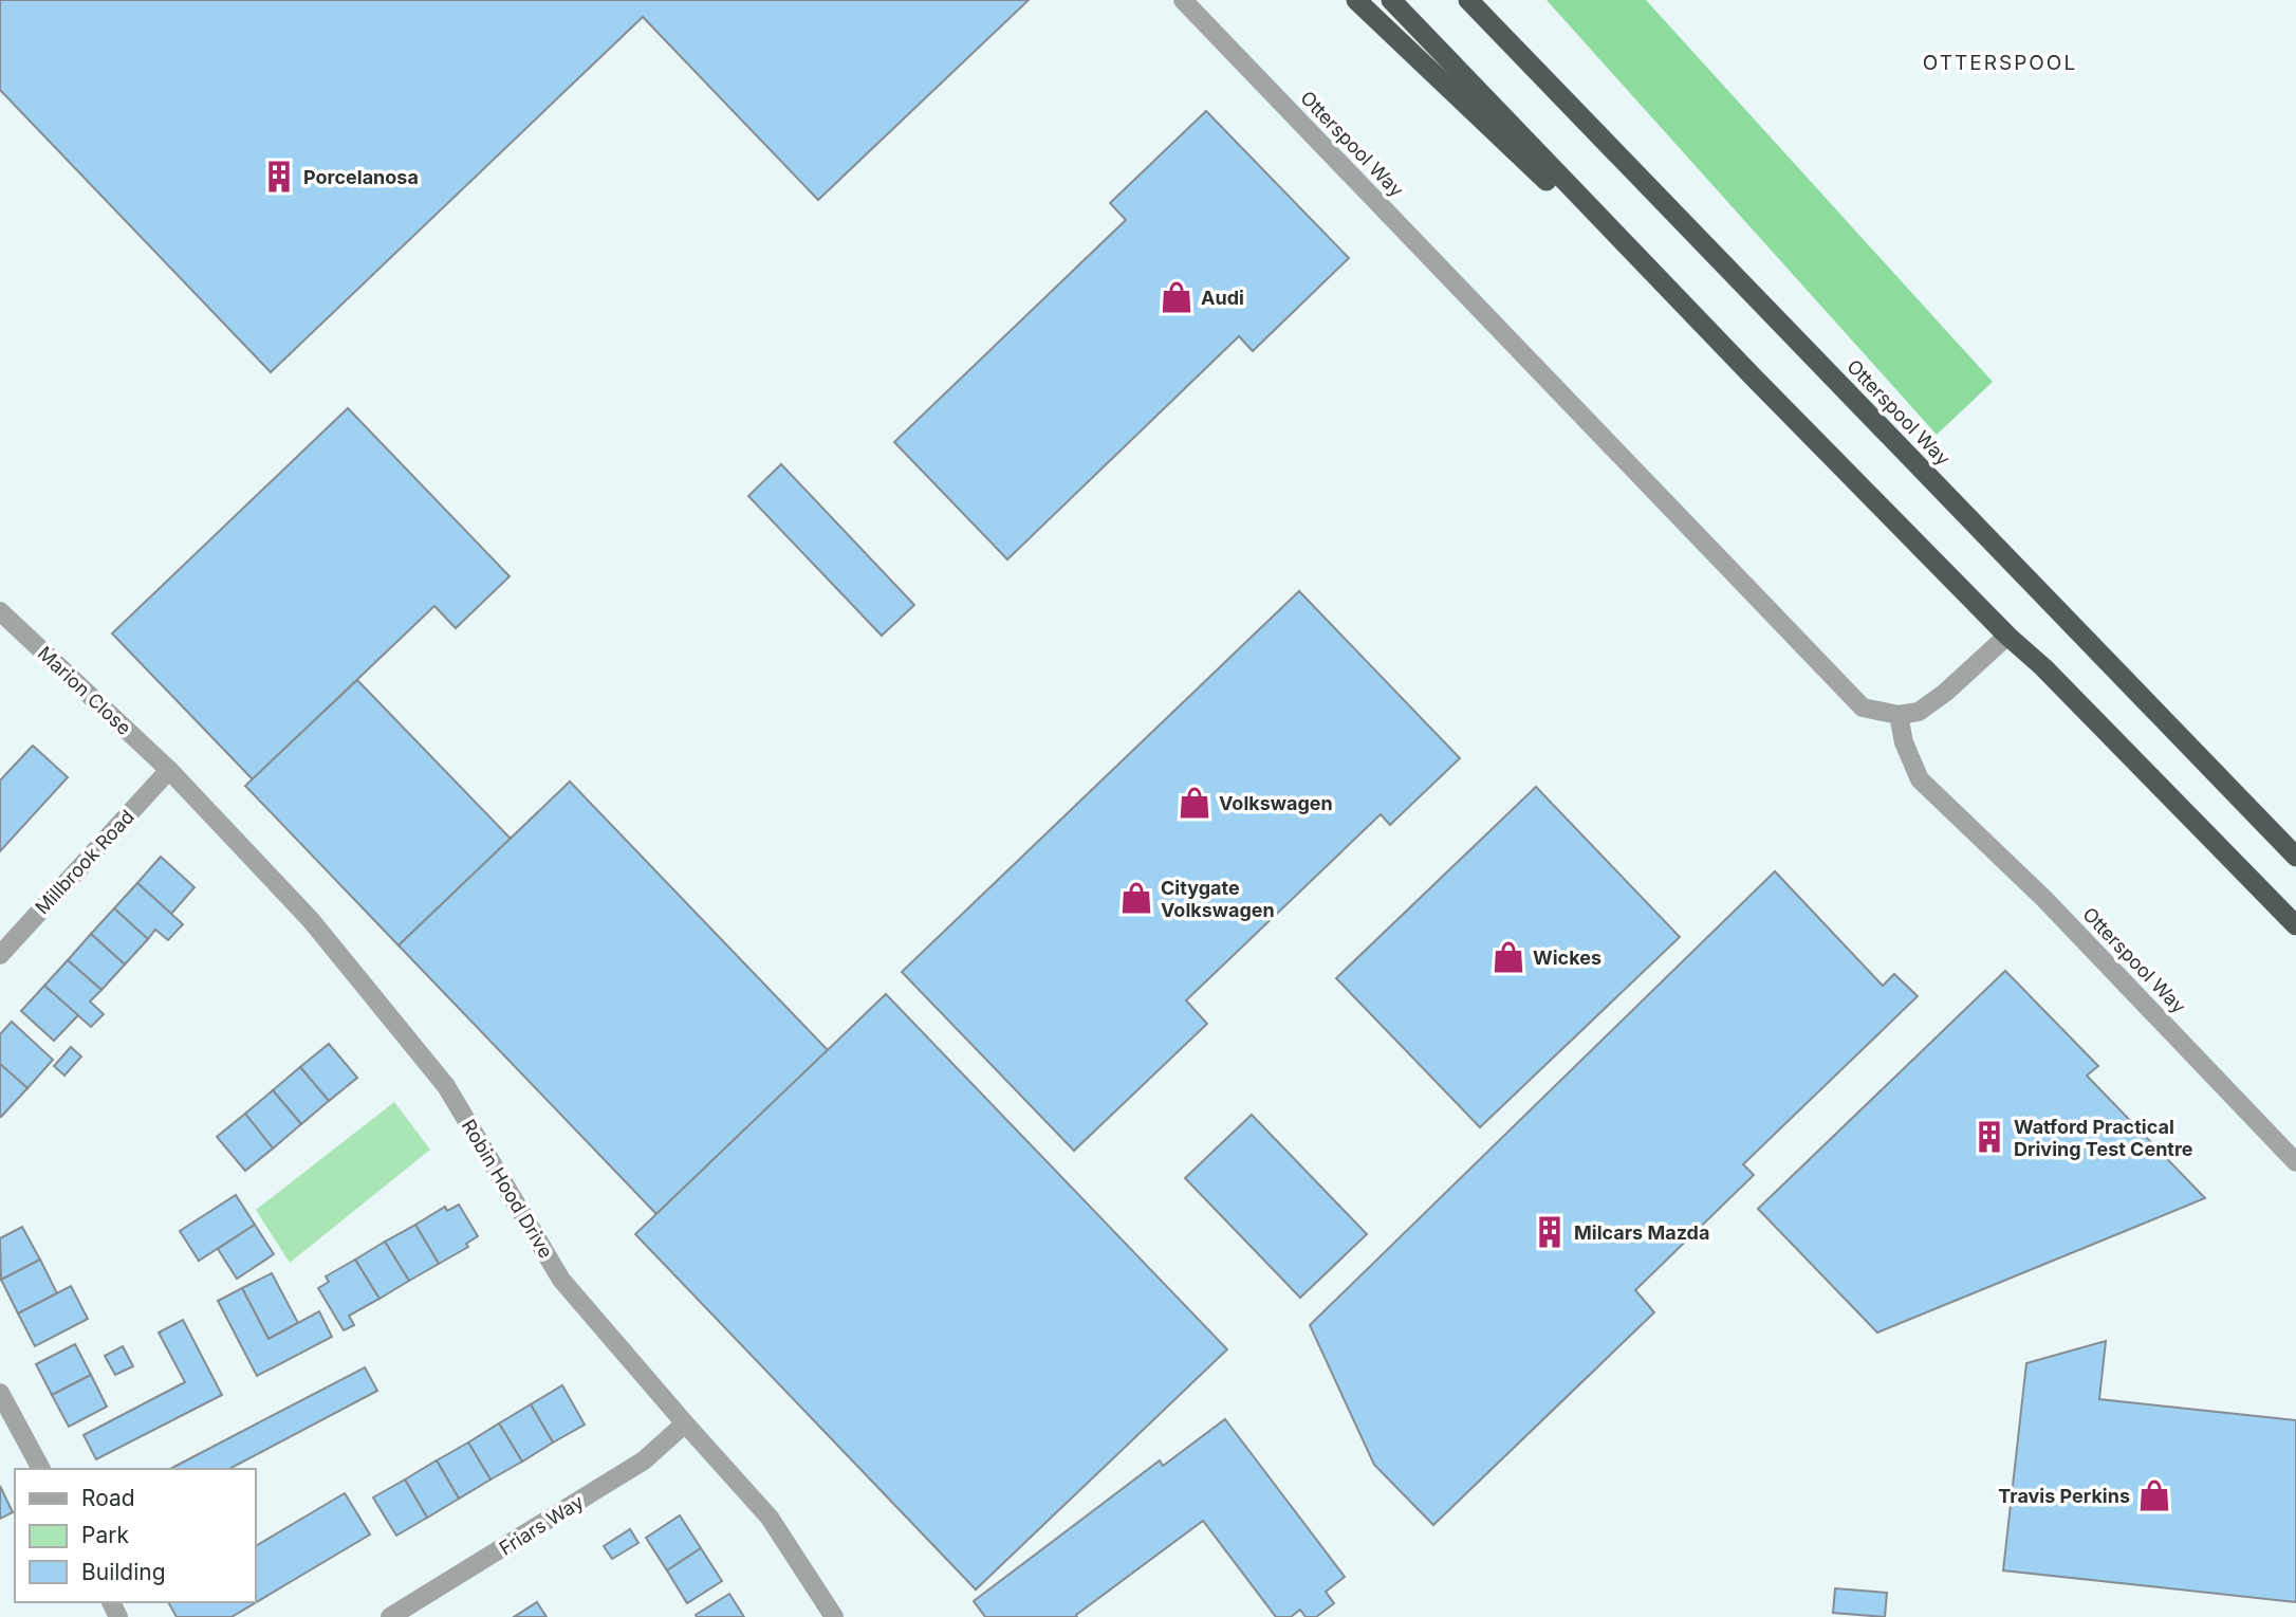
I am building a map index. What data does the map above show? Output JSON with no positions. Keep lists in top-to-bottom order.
{
  "streets": {
    "highway": ["Otterspool Way"],
    "street": [
      "Marion Close",
      "Millbrook Road",
      "Robin Hood Drive",
      "Friars Way"
    ]
  },
  "crossings": [
    ["Marion Close", "Millbrook Road"],
    ["Marion Close", "Robin Hood Drive"],
    ["Millbrook Road", "Robin Hood Drive"],
    ["Robin Hood Drive", "Friars Way"]
  ],
  "districts": ["OTTERSPOOL"],
  "places": {
    "building": ["Porcelanosa", "Watford Practical Driving Test Centre", "Milcars Mazda"],
    "shop": [
      "Audi",
      "Volkswagen",
      "Citygate Volkswagen",
      "Wickes",
      "Travis Perkins"
    ]
  },
  "legend": ["Road", "Park", "Building"]
}
